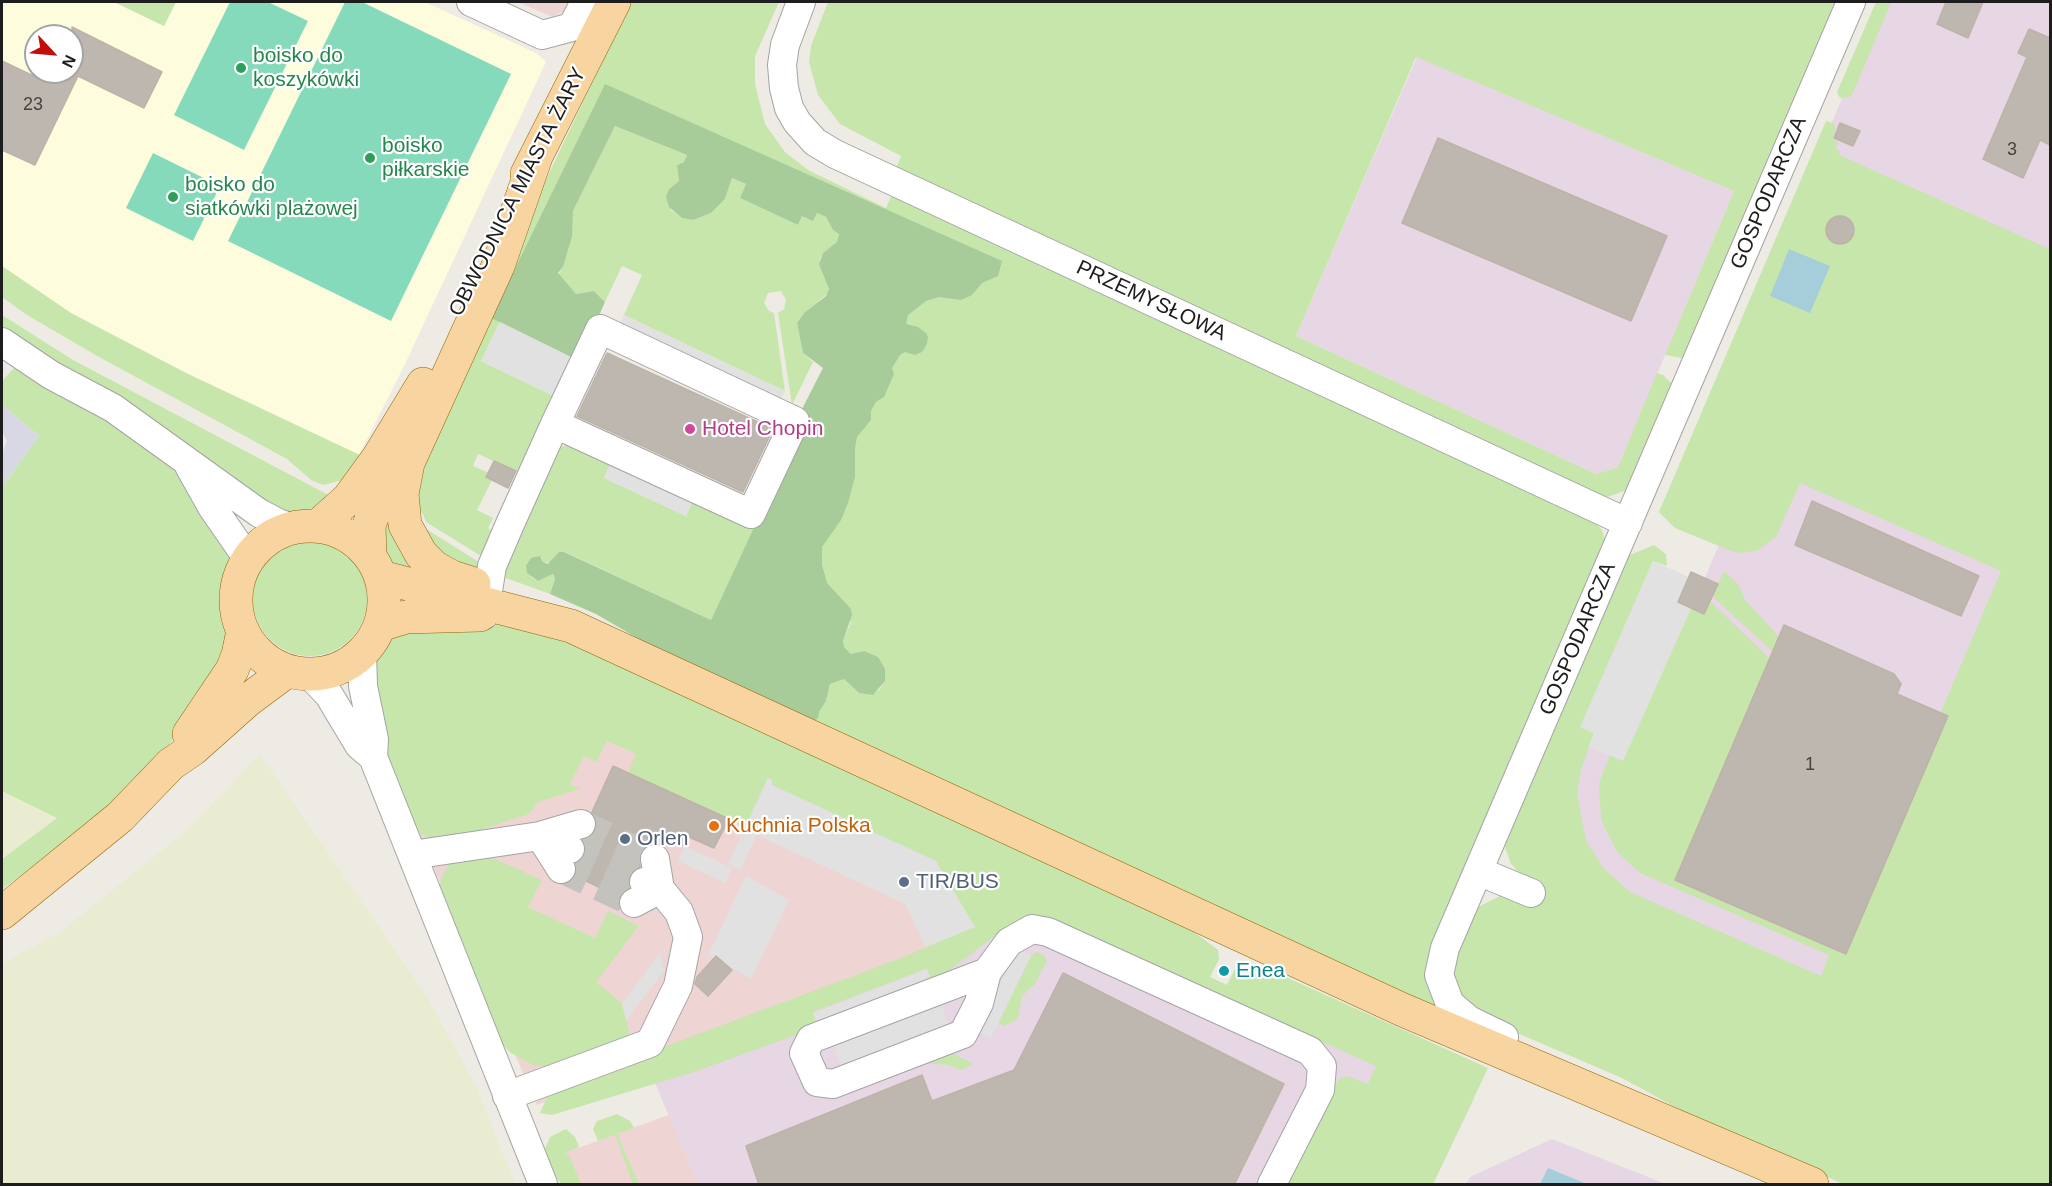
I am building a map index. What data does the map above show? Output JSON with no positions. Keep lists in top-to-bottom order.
{
  "streets": {
    "main road": ["OBWODNICA MIASTA ŻARY"],
    "street": ["GOSPODARCZA", "PRZEMYSŁOWA"]
  },
  "crossings": [
    ["GOSPODARCZA", "PRZEMYSŁOWA"]
  ],
  "places": [
    "boisko do koszykówki",
    "boisko piłkarskie",
    "boisko do siatkówki plażowej",
    "Hotel Chopin",
    "Kuchnia Polska",
    "Orlen",
    "TIR/BUS",
    "Enea"
  ],
  "house_numbers": ["23", "3", "1"],
  "north": "bottom right"
}
